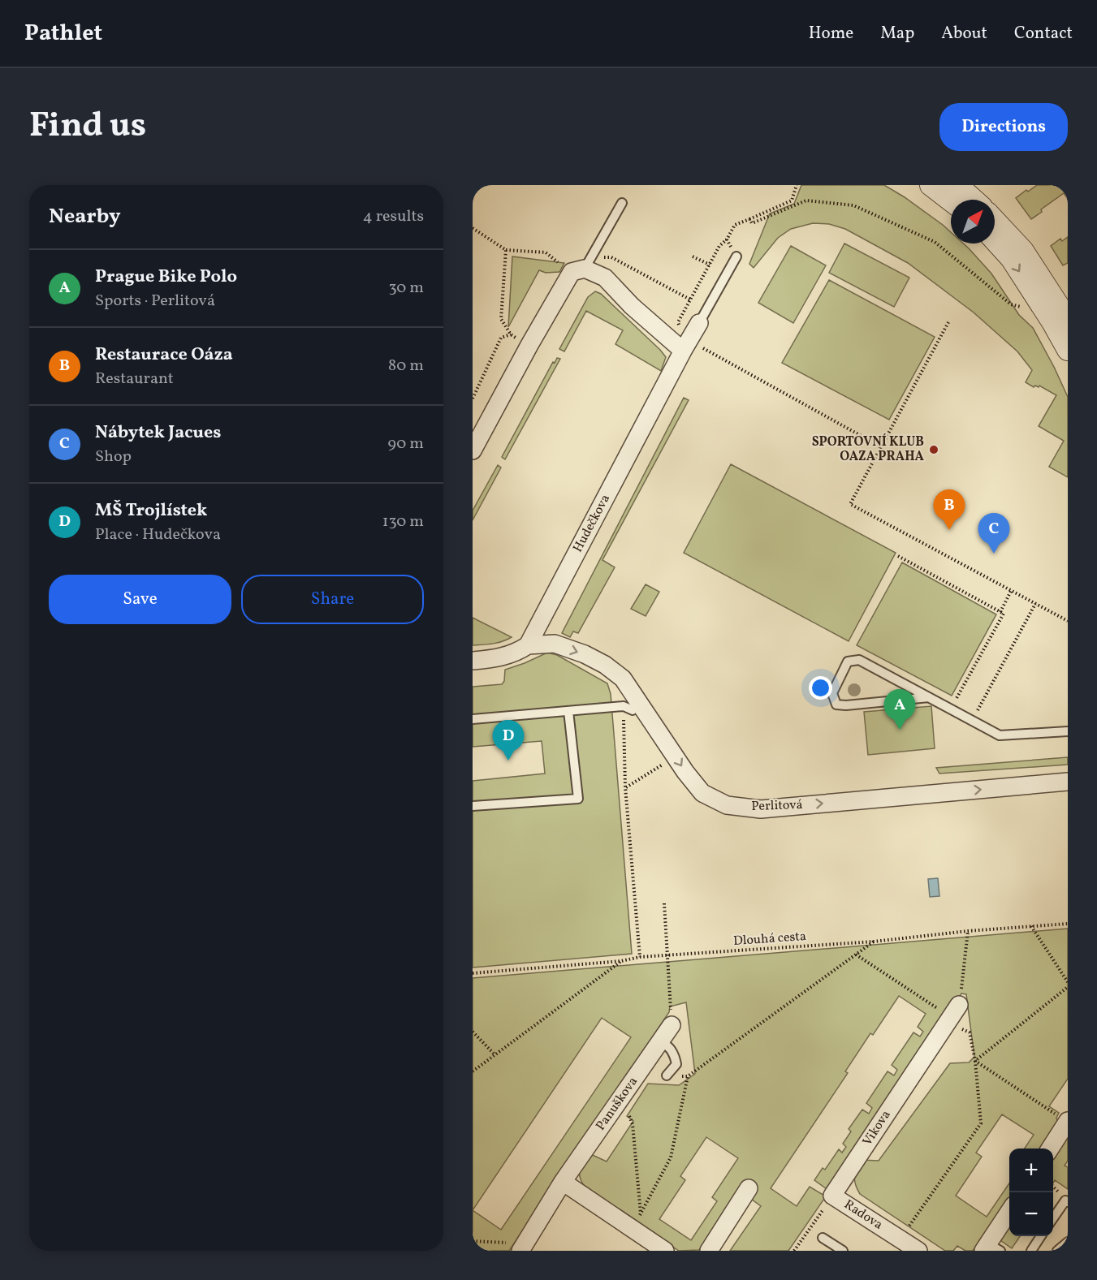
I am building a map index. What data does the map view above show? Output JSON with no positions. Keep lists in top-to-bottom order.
{
  "streets": {
    "street": [
      "Hudečkova",
      "Perlitová",
      "Panuškova",
      "Vikova",
      "Radova"
    ],
    "path": ["Dlouhá cesta"]
  },
  "crossings": [
    ["Hudečkova", "Perlitová"],
    ["Vikova", "Radova"]
  ],
  "one_way": ["Perlitová"],
  "places": ["SPORTOVNÍ KLUB OAZA PRAHA"],
  "north": "top right",
  "page": {
    "header": "Pathlet",
    "nav": [
      "Home",
      "Map",
      "About",
      "Contact"
    ],
    "title": "Find us",
    "buttons": [
      "Directions",
      ["Save", "Share"]
    ],
    "heading": ["Nearby", "4 results"],
    "list": [
      {
        "mark": "A",
        "name": "Prague Bike Polo",
        "note": "Sports · Perlitová",
        "value": "30 m"
      },
      {
        "mark": "B",
        "name": "Restaurace Oáza",
        "note": "Restaurant",
        "value": "80 m"
      },
      {
        "mark": "C",
        "name": "Nábytek Jacues",
        "note": "Shop",
        "value": "90 m"
      },
      {
        "mark": "D",
        "name": "MŠ Trojlístek",
        "note": "Place · Hudečkova",
        "value": "130 m"
      }
    ],
    "pins": [
      "B",
      "C",
      "A",
      "D"
    ],
    "map_buttons": ["+", "−"]
  }
}
